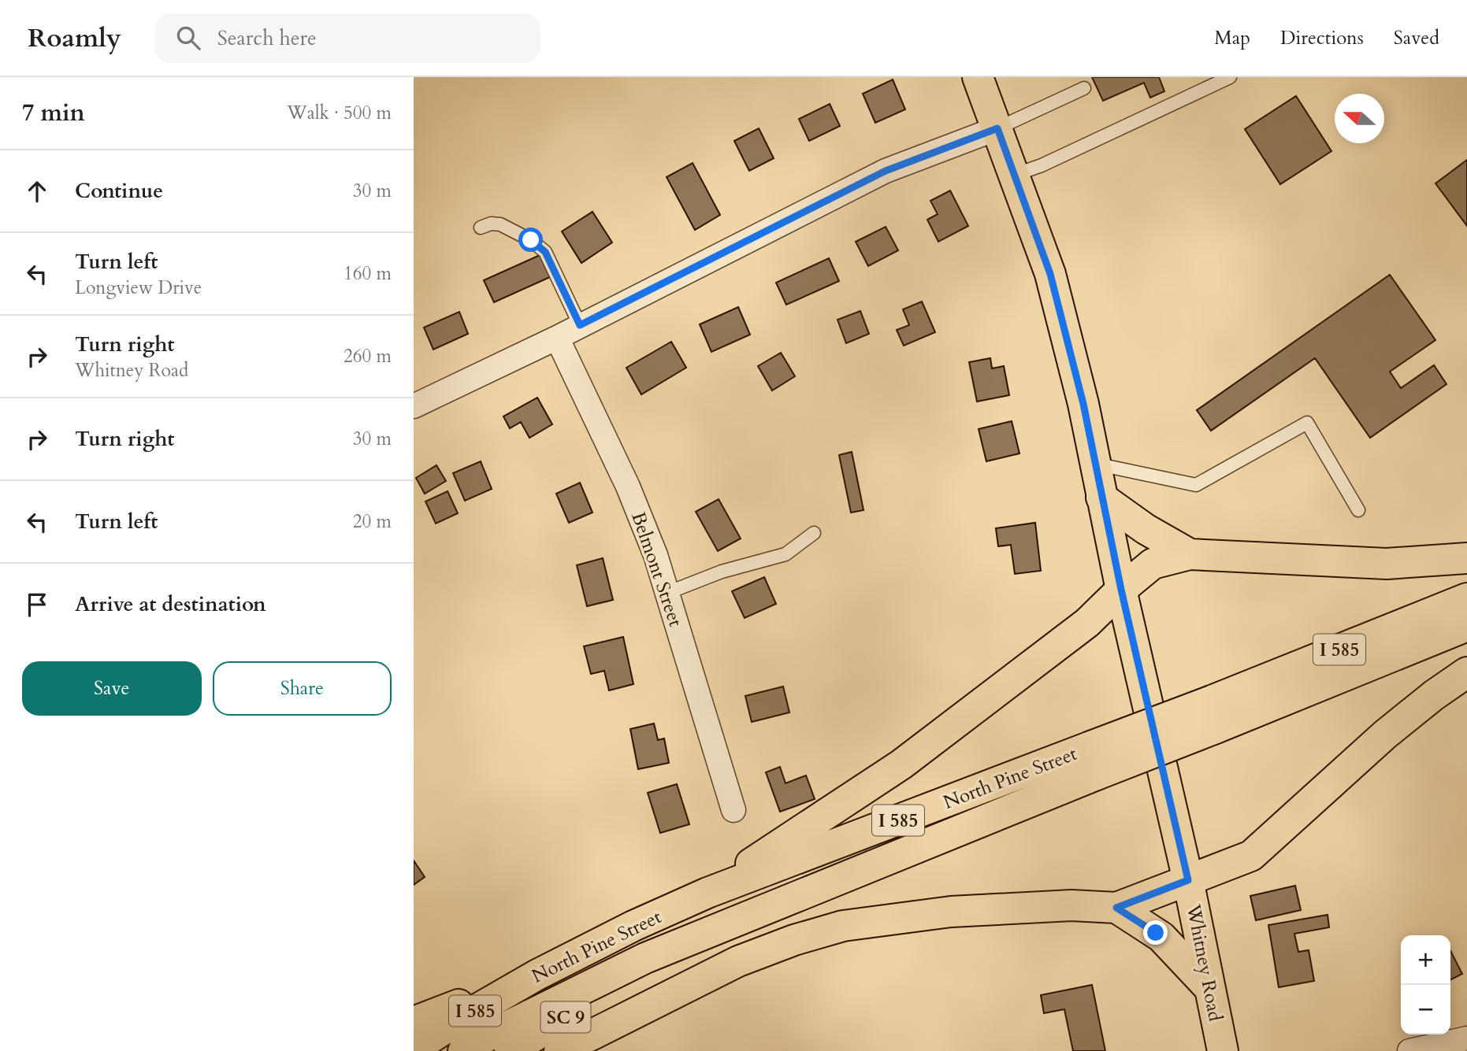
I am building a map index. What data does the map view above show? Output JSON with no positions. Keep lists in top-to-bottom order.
{
  "streets": {
    "main road": [
      "I 585",
      "North Pine Street",
      "Whitney Road",
      "SC 9"
    ],
    "street": ["Belmont Street"]
  },
  "crossings": [
    ["North Pine Street", "SC 9"]
  ],
  "north": "left",
  "page": {
    "header": "Roamly",
    "search": "Search here",
    "nav": ["Map", "Directions", "Saved"],
    "heading": ["7 min", "Walk · 500 m"],
    "list": [
      ["Continue", "30 m"],
      ["Turn left", "Longview Drive", "160 m"],
      ["Turn right", "Whitney Road", "260 m"],
      ["Turn right", "30 m"],
      ["Turn left", "20 m"],
      "Arrive at destination"
    ],
    "buttons": ["Save", "Share"],
    "map_buttons": ["+", "−"]
  }
}
